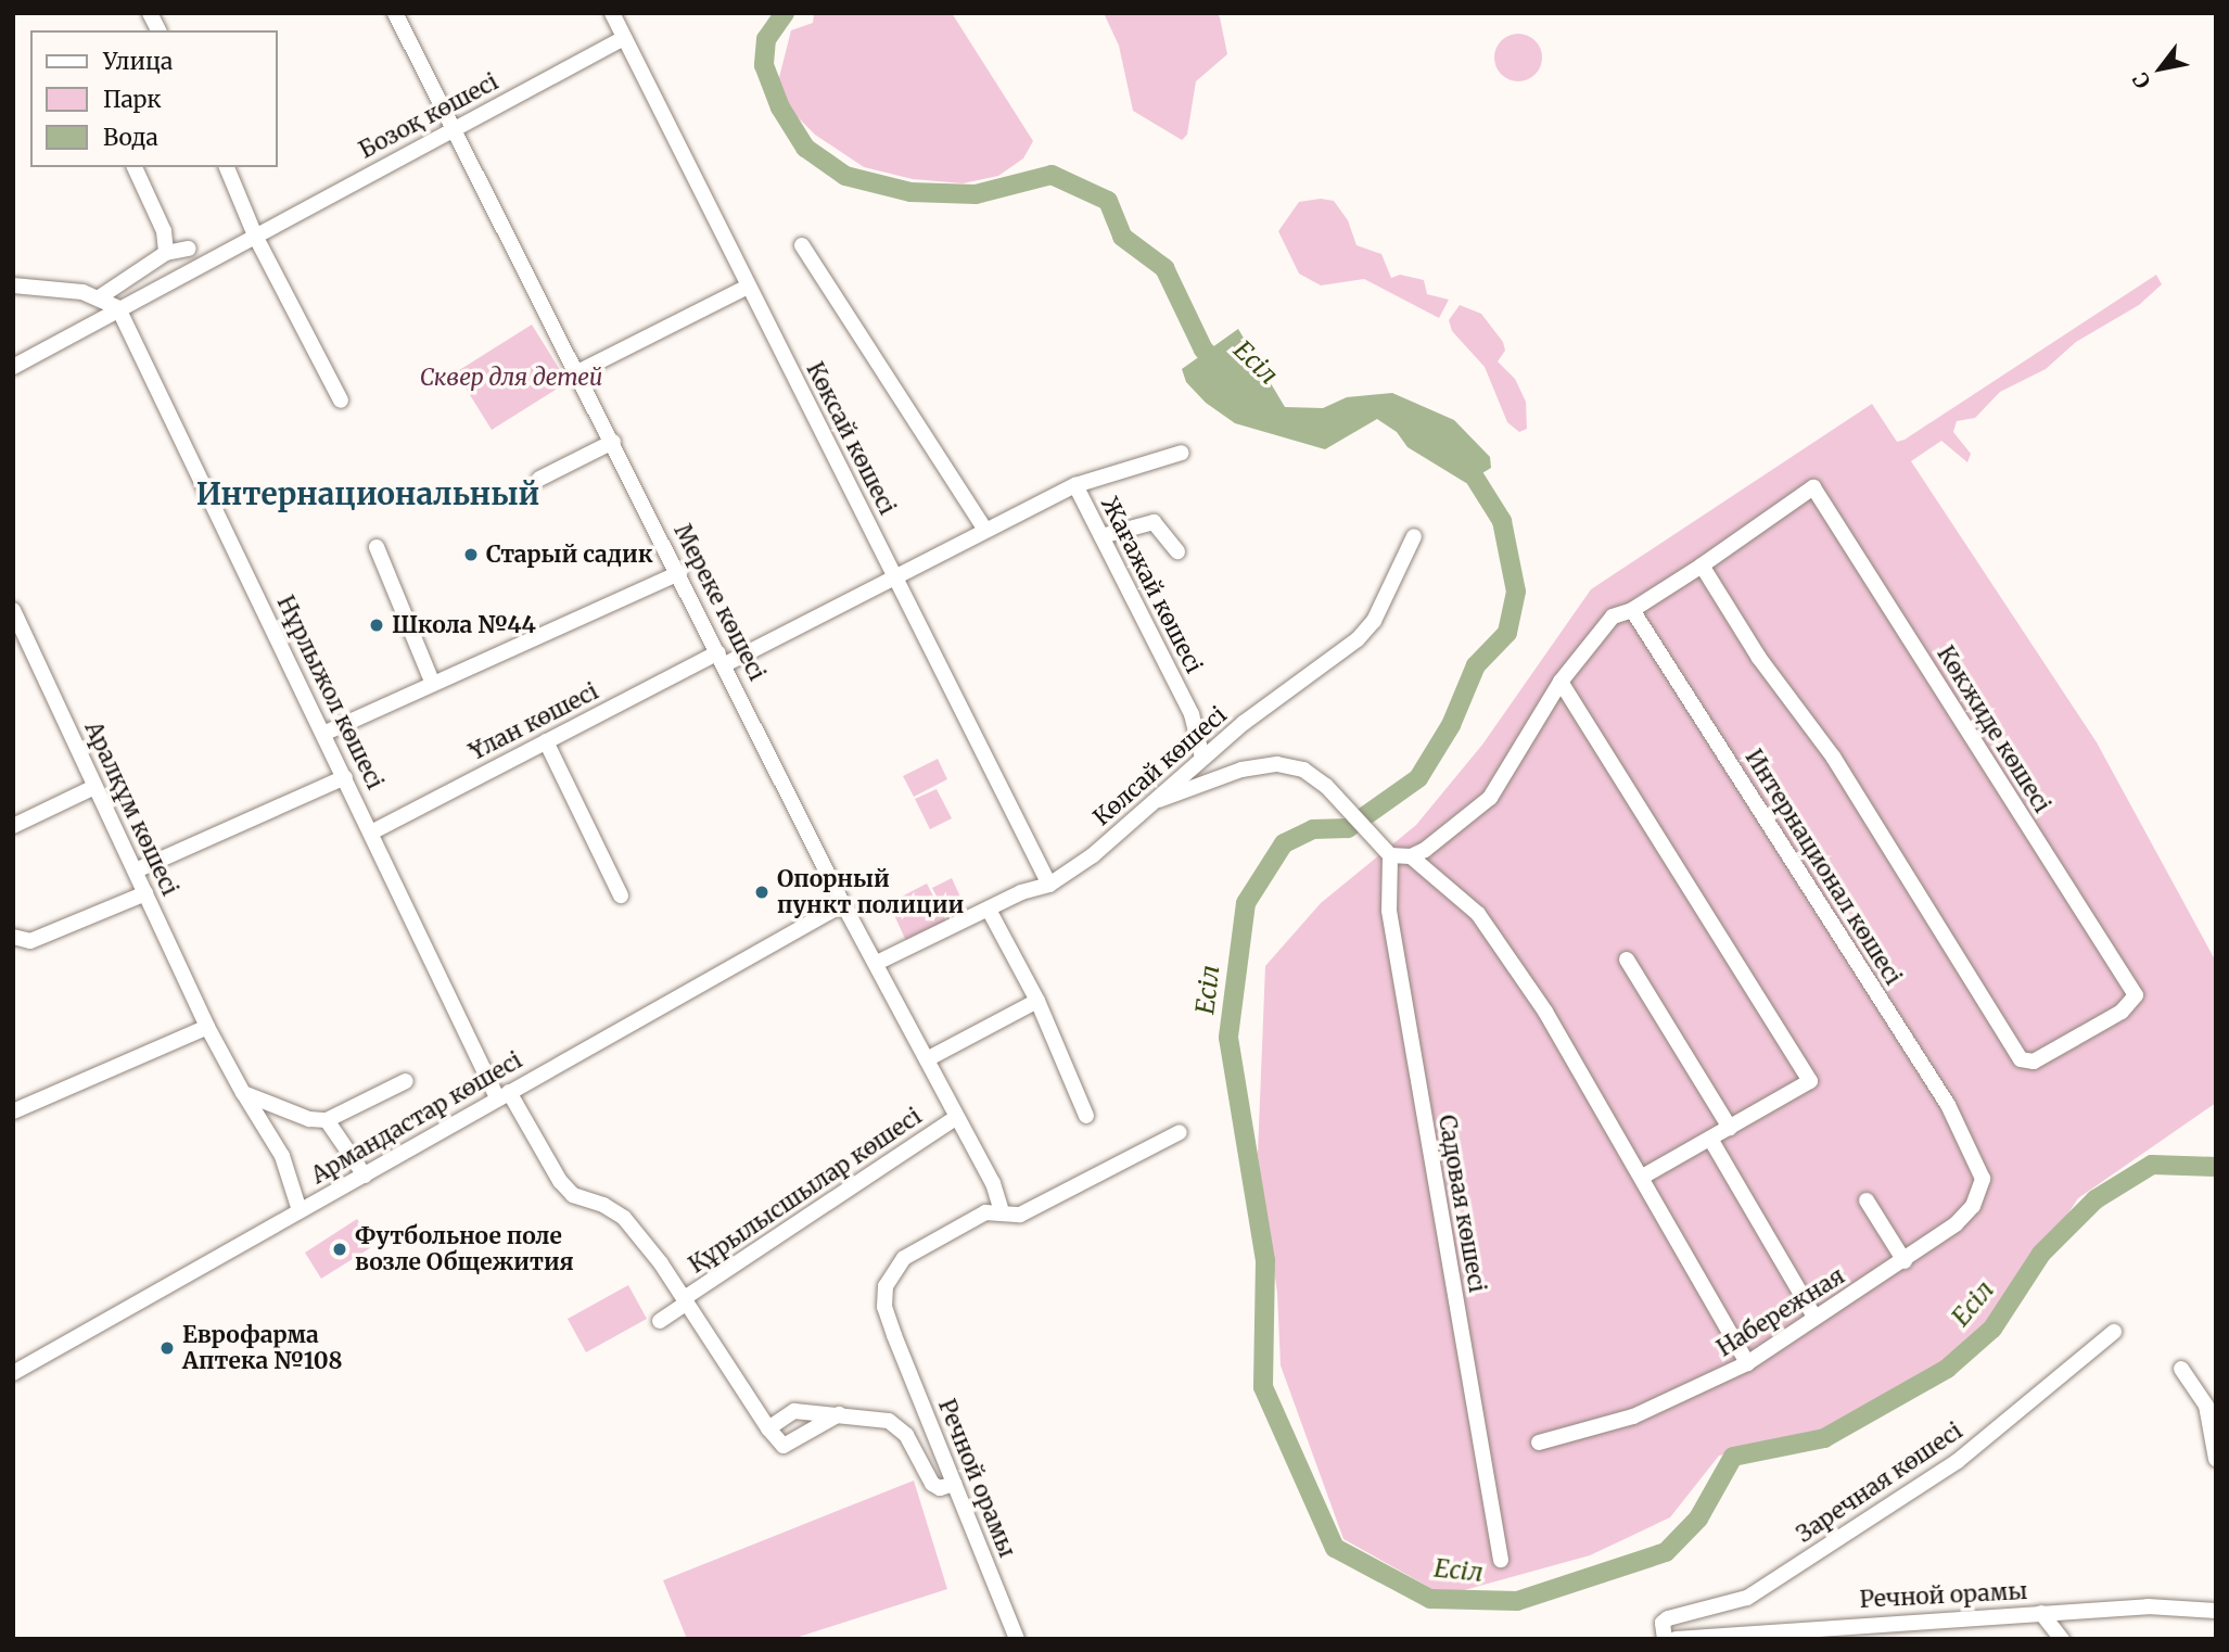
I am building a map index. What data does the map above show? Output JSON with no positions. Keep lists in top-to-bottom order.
{
  "streets": {
    "street": [
      "Бозоқ көшесі",
      "Көксай көшесі",
      "Жағажай көшесі",
      "Мереке көшесі",
      "Нұрлыжол көшесі",
      "Ұлан көшесі",
      "Көкжиде көшесі",
      "Көлсай көшесі",
      "Аралқұм көшесі",
      "Интернационал көшесі",
      "Армандастар көшесі",
      "Құрылысшылар көшесі",
      "Садовая көшесі",
      "Набережная",
      "Речной орамы",
      "Заречная көшесі"
    ]
  },
  "crossings": [
    ["Бозоқ көшесі", "Көксай көшесі"],
    ["Бозоқ көшесі", "Мереке көшесі"],
    ["Бозоқ көшесі", "Нұрлыжол көшесі"],
    ["Көксай көшесі", "Жағажай көшесі"],
    ["Көксай көшесі", "Ұлан көшесі"],
    ["Көксай көшесі", "Көлсай көшесі"],
    ["Жағажай көшесі", "Ұлан көшесі"],
    ["Жағажай көшесі", "Көлсай көшесі"],
    ["Мереке көшесі", "Ұлан көшесі"],
    ["Мереке көшесі", "Көлсай көшесі"],
    ["Мереке көшесі", "Армандастар көшесі"],
    ["Мереке көшесі", "Құрылысшылар көшесі"],
    ["Мереке көшесі", "Речной орамы"],
    ["Нұрлыжол көшесі", "Ұлан көшесі"],
    ["Нұрлыжол көшесі", "Армандастар көшесі"],
    ["Нұрлыжол көшесі", "Құрылысшылар көшесі"],
    ["Аралқұм көшесі", "Армандастар көшесі"],
    ["Интернационал көшесі", "Набережная"],
    ["Армандастар көшесі", "Құрылысшылар көшесі"]
  ],
  "districts": ["Интернациональный"],
  "water": ["Есіл"],
  "parks": ["Сквер для детей"],
  "places": [
    "Старый садик",
    "Школа №44",
    "Опорный пункт полиции",
    "Футбольное поле возле Общежития",
    "Еврофарма Аптека №108"
  ],
  "legend": ["Улица", "Парк", "Вода"],
  "north": "bottom left"
}
